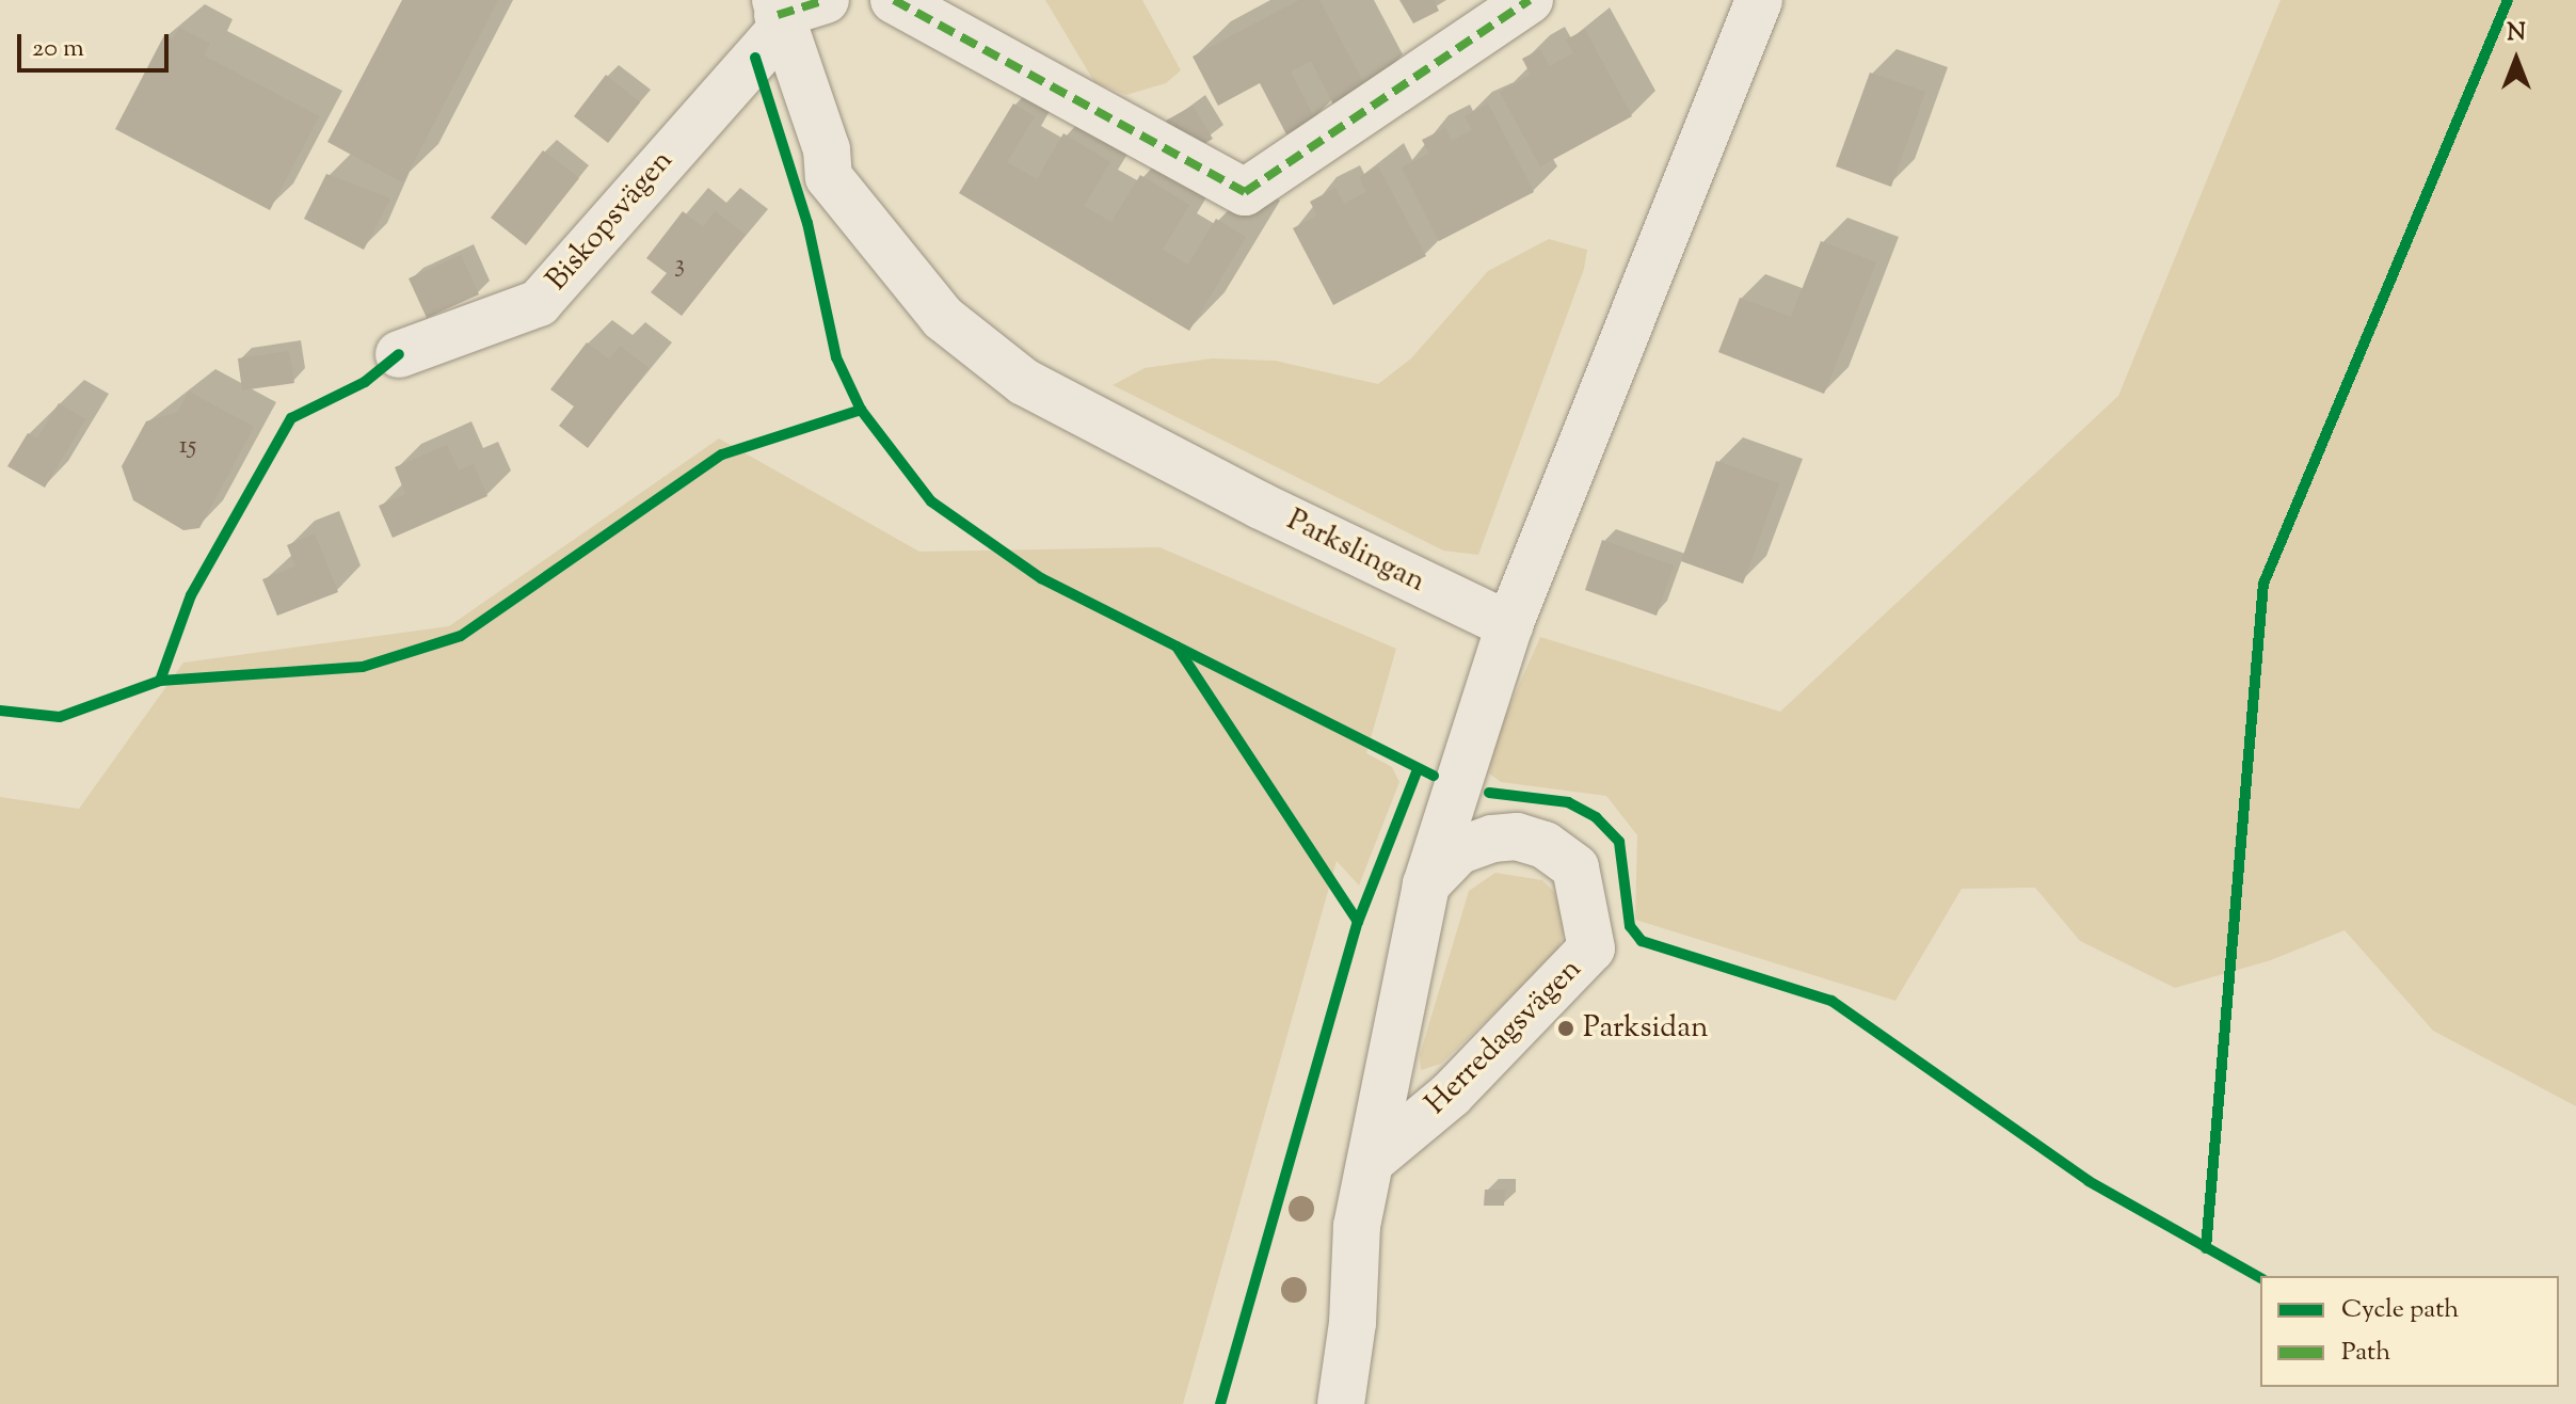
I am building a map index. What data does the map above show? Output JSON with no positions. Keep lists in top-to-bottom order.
{
  "streets": {
    "street": ["Biskopsvägen", "Parkslingan", "Herredagsvägen"]
  },
  "crossings": [
    ["Biskopsvägen", "Parkslingan"],
    ["Parkslingan", "Herredagsvägen"]
  ],
  "places": ["Parksidan"],
  "house_numbers": ["3", "15"],
  "legend": ["Cycle path", "Path"],
  "scale_bar": "20 m",
  "north": "top"
}
